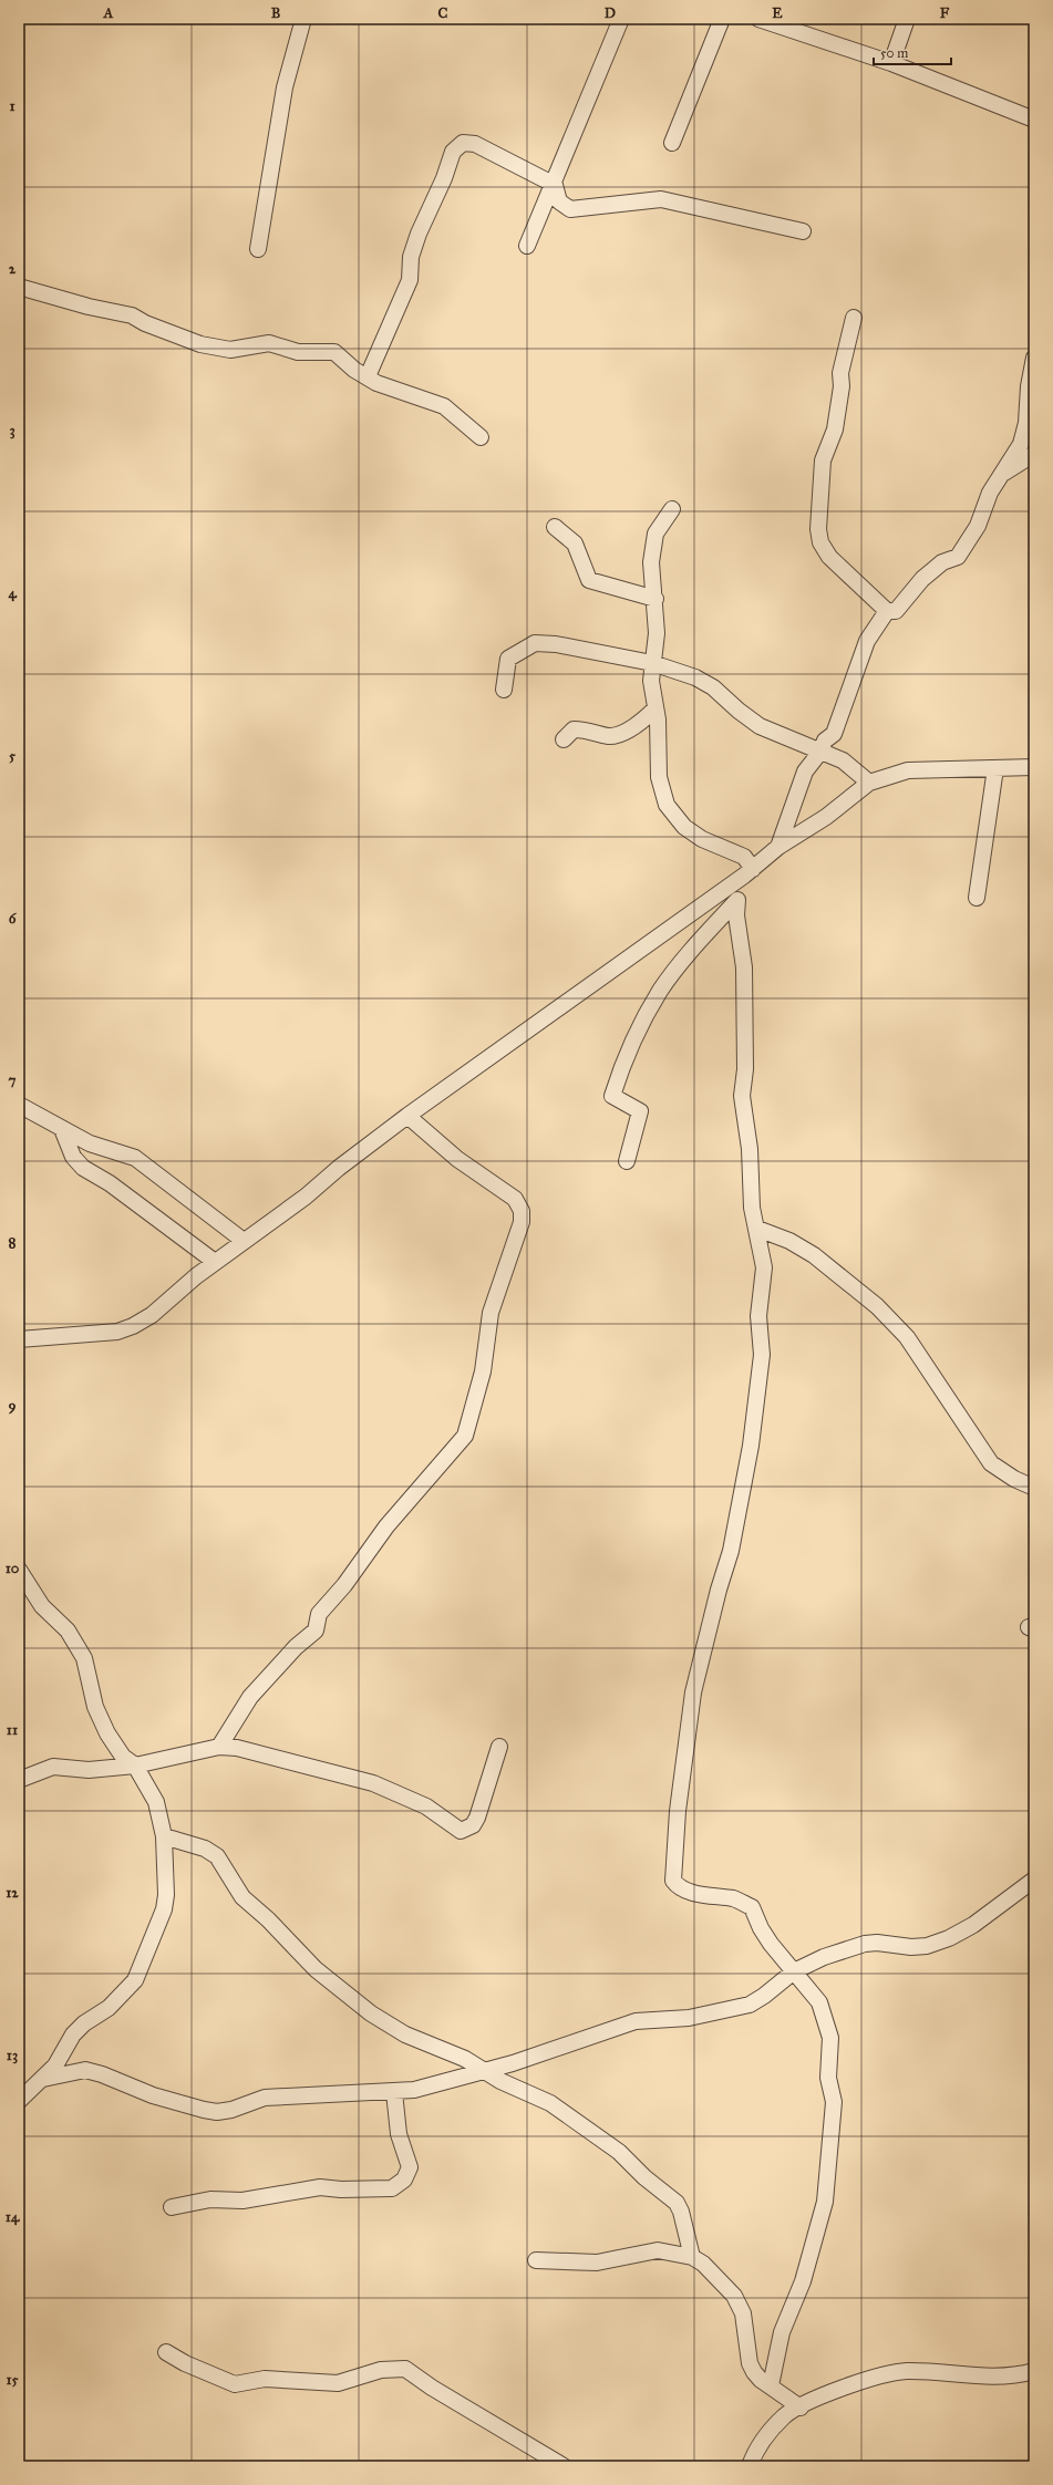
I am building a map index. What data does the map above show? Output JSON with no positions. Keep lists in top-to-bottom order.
{
  "scale_bar": "50 m",
  "grid": {
    "columns": [
      "A",
      "B",
      "C",
      "D",
      "E",
      "F"
    ],
    "rows": [
      "1",
      "2",
      "3",
      "4",
      "5",
      "6",
      "7",
      "8",
      "9",
      "10",
      "11",
      "12",
      "13",
      "14",
      "15"
    ]
  }
}
